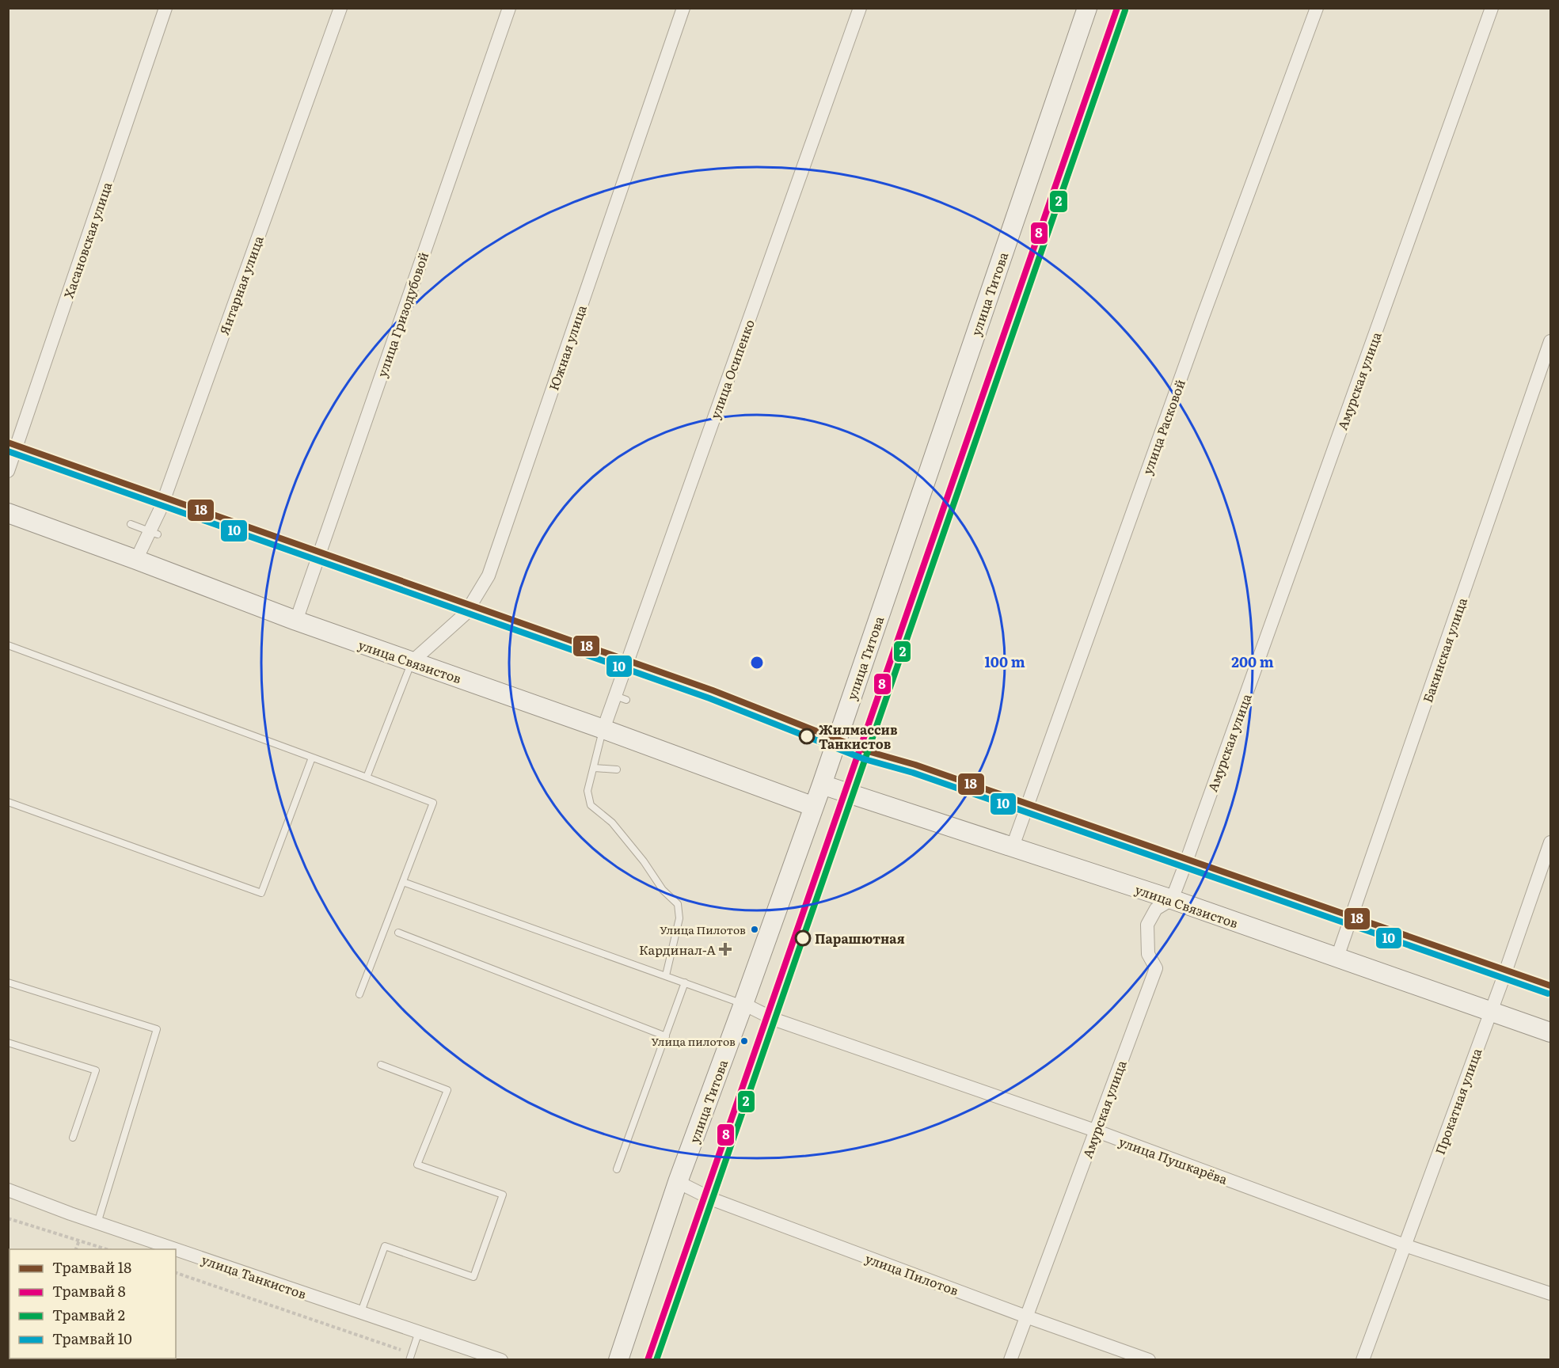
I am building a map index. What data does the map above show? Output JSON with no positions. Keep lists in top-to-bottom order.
{
  "streets": {
    "street": [
      "Хасановская улица",
      "Янтарная улица",
      "улица Титова",
      "улица Гризодубовой",
      "Южная улица",
      "улица Осипенко",
      "Амурская улица",
      "улица Расковой",
      "Бакинская улица",
      "улица Связистов",
      "Прокатная улица",
      "улица Пушкарёва",
      "улица Пилотов",
      "улица Танкистов"
    ]
  },
  "crossings": [
    ["Янтарная улица", "улица Связистов"],
    ["улица Титова", "улица Связистов"],
    ["улица Титова", "улица Пушкарёва"],
    ["улица Титова", "улица Пилотов"],
    ["улица Гризодубовой", "улица Связистов"],
    ["Южная улица", "улица Связистов"],
    ["улица Осипенко", "улица Связистов"],
    ["Амурская улица", "улица Связистов"],
    ["Амурская улица", "улица Пушкарёва"],
    ["Амурская улица", "улица Пилотов"],
    ["улица Расковой", "улица Связистов"],
    ["Бакинская улица", "улица Связистов"],
    ["улица Связистов", "Прокатная улица"],
    ["Прокатная улица", "улица Пушкарёва"]
  ],
  "places": {
    "other": [
      "Жилмассив Танкистов",
      "Улица Пилотов",
      "Парашютная",
      "Улица пилотов"
    ],
    "health": ["Кардинал-А"]
  },
  "lines": [
    "tram line 8",
    "tram line 2",
    "tram line 18",
    "tram line 10"
  ],
  "legend": [
    "Трамвай 18",
    "Трамвай 8",
    "Трамвай 2",
    "Трамвай 10"
  ],
  "rings": ["100 m", "200 m"]
}
